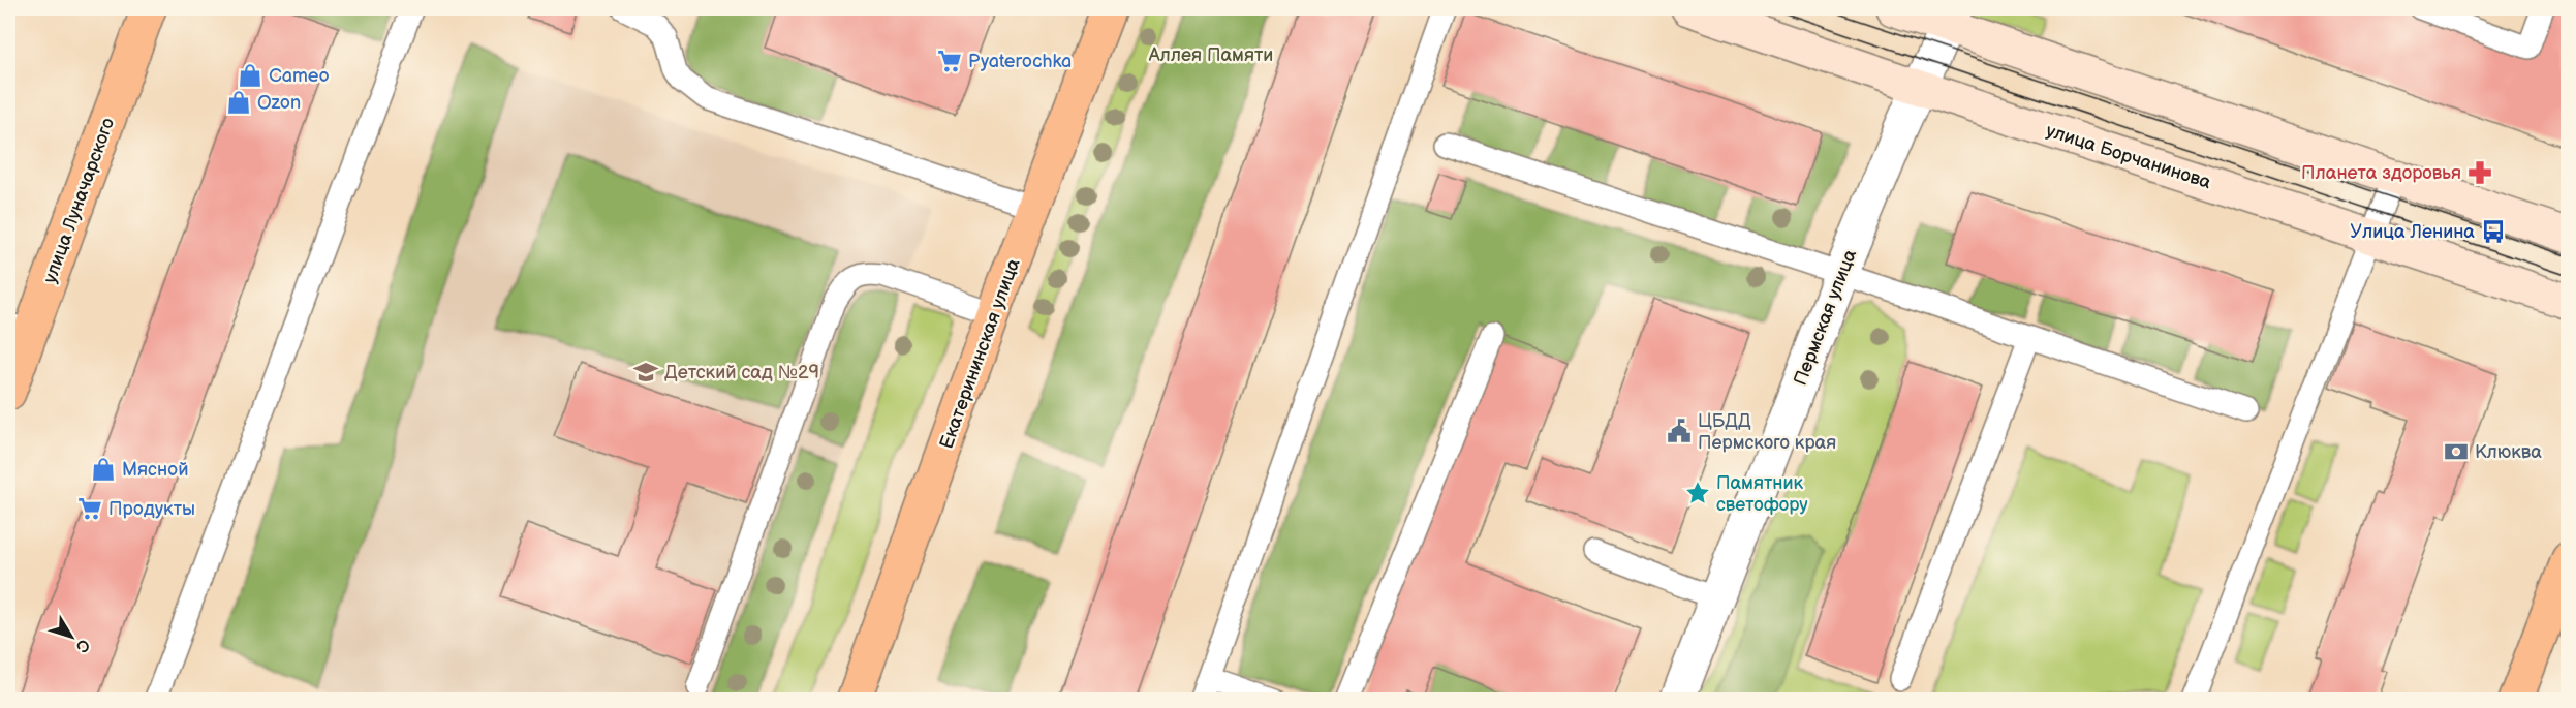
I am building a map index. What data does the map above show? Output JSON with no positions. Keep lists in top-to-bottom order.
{
  "streets": {
    "main road": ["улица Борчанинова", "улица Луначарского", "Екатерининская улица"],
    "street": ["Пермская улица"]
  },
  "crossings": [
    ["улица Борчанинова", "Пермская улица"]
  ],
  "parks": ["Аллея Памяти"],
  "places": {
    "supermarket": ["Pyaterochka", "Прoдукты"],
    "shop": ["Cameo", "Ozon", "Мяснoй"],
    "pharmacy": ["Планета здоровья"],
    "bus stop": ["Улица Ленина"],
    "school or university": ["Детский сад №29"],
    "public building": ["ЦБДД Пермского края"],
    "bank": ["Клюква"],
    "place": ["Памятник светофору"]
  },
  "north": "bottom right"
}
